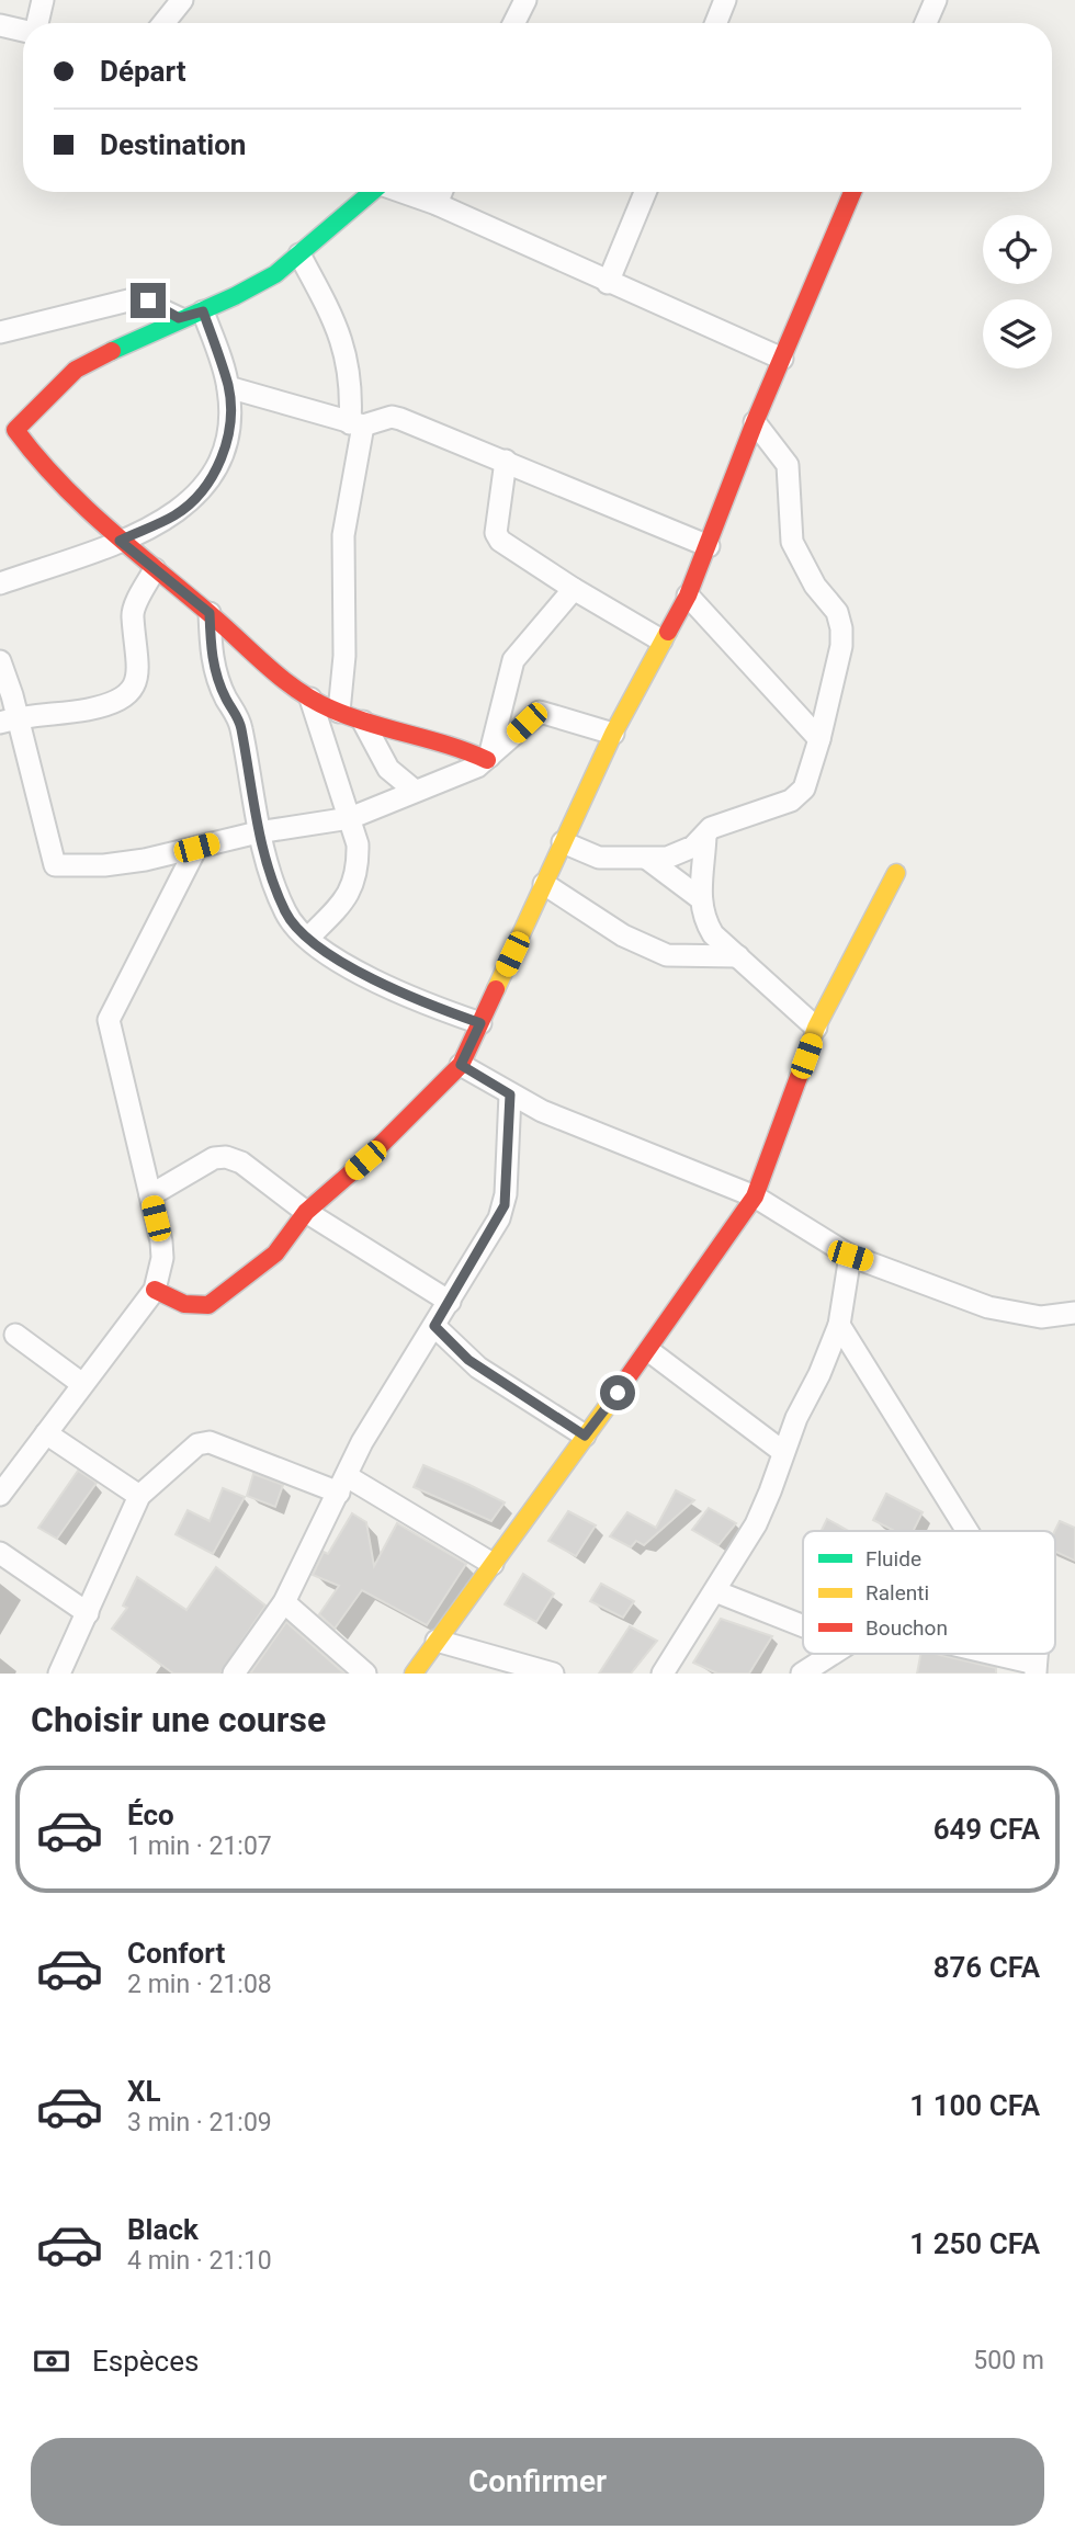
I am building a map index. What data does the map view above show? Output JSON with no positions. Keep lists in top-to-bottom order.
{
  "legend": ["Fluide", "Ralenti", "Bouchon"],
  "page": {
    "banner": ["Départ", "Destination"],
    "heading": "Choisir une course",
    "list": [
      {
        "name": "Éco",
        "note": "1 min · 21:07",
        "value": "649 CFA"
      },
      {
        "name": "Confort",
        "note": "2 min · 21:08",
        "value": "876 CFA"
      },
      {
        "name": "XL",
        "note": "3 min · 21:09",
        "value": "1 100 CFA"
      },
      {
        "name": "Black",
        "note": "4 min · 21:10",
        "value": "1 250 CFA"
      }
    ],
    "pay": ["Espèces", "500 m"],
    "buttons": "Confirmer"
  }
}
